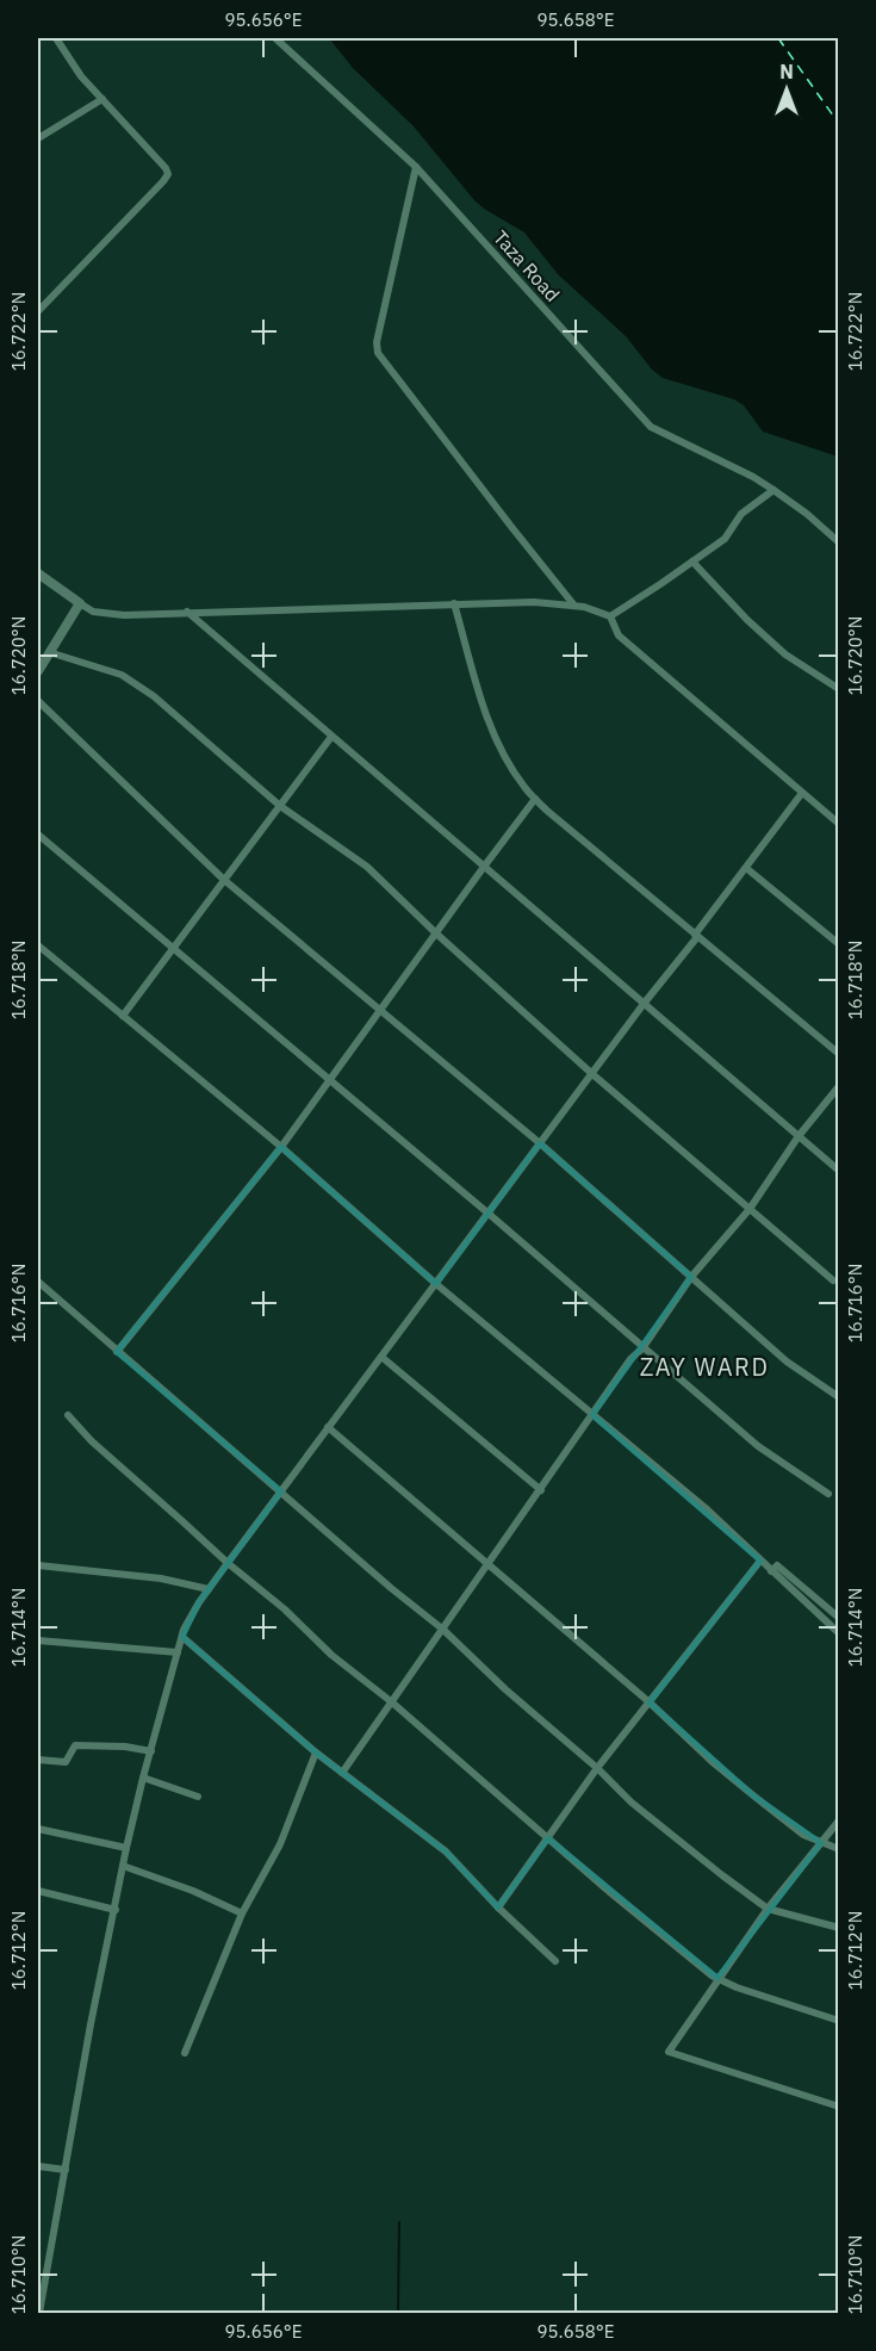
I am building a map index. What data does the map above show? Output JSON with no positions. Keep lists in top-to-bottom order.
{
  "streets": {
    "street": ["Taza Road"]
  },
  "districts": ["ZAY WARD"],
  "north": "top",
  "coordinates": [
    "95.656°E",
    "95.658°E",
    "16.722°N",
    "16.720°N",
    "16.718°N",
    "16.716°N",
    "16.714°N",
    "16.712°N",
    "16.710°N"
  ]
}
